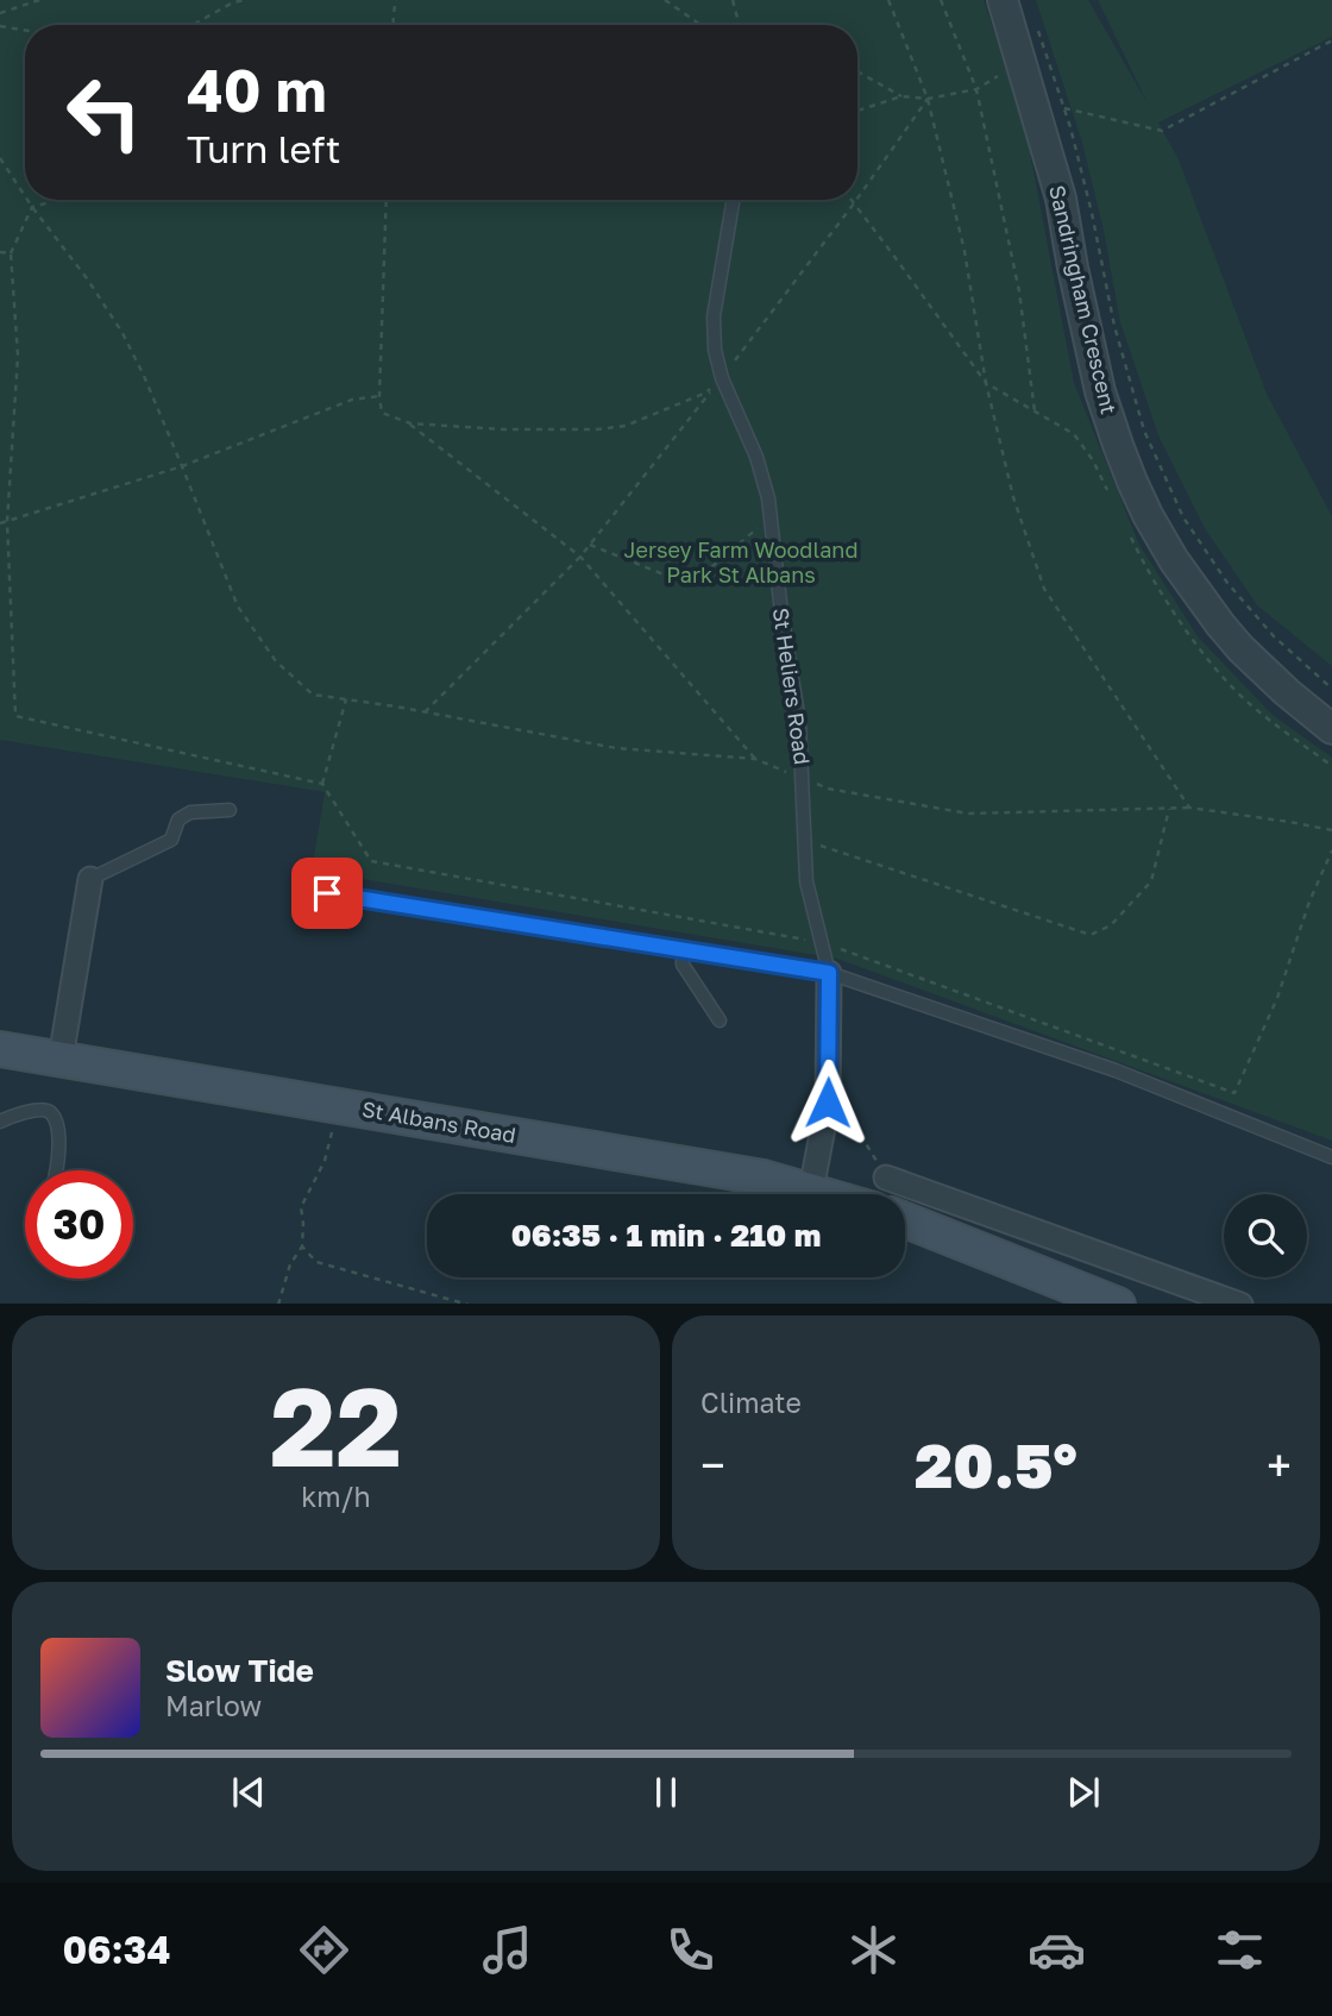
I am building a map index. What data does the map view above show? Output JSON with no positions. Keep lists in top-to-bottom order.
{
  "streets": {
    "main road": ["St Albans Road"],
    "street": ["Sandringham Crescent", "St Heliers Road"]
  },
  "crossings": [
    ["St Heliers Road", "St Albans Road"]
  ],
  "parks": ["Jersey Farm Woodland Park St Albans"],
  "page": {
    "turn": ["40 m", "Turn left"],
    "limit": "30",
    "trip": "06:35 · 1 min · 210 m",
    "tile": [
      ["22", "km/h"],
      "Climate"
    ],
    "heat": ["−", "20.5°", "+"],
    "song": ["Slow Tide", "Marlow"],
    "tabs": "06:34"
  }
}
